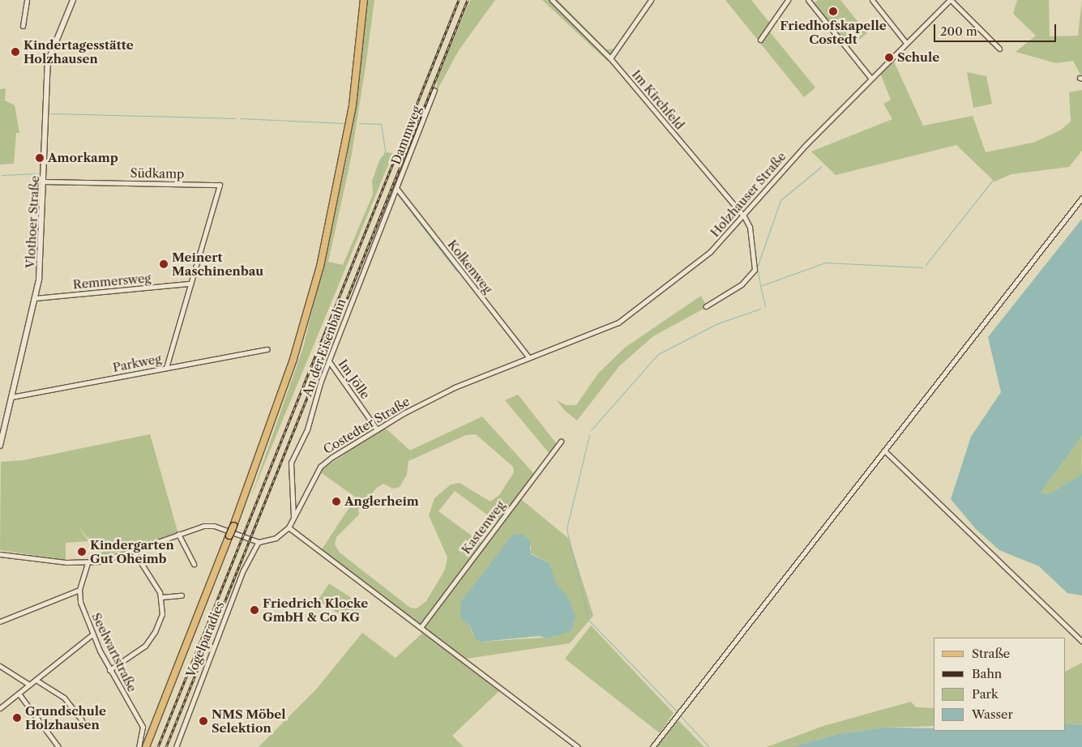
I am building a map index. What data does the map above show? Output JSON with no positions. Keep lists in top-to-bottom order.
{
  "streets": {
    "street": [
      "Im Kirchfeld",
      "Dammweg",
      "Südkamp",
      "Holzhauser Straße",
      "Vlothoer Straße",
      "Kolkenweg",
      "Remmersweg",
      "An der Eisenbahn",
      "Parkweg",
      "Im Jölle",
      "Costedter Straße",
      "Kastenweg",
      "Vogelparadies",
      "Seelwartstraße"
    ]
  },
  "crossings": [
    ["Im Kirchfeld", "Holzhauser Straße"],
    ["Dammweg", "Kolkenweg"],
    ["Dammweg", "An der Eisenbahn"],
    ["Südkamp", "Vlothoer Straße"],
    ["Südkamp", "Remmersweg"],
    ["Holzhauser Straße", "Kolkenweg"],
    ["Holzhauser Straße", "Costedter Straße"],
    ["Vlothoer Straße", "Remmersweg"],
    ["Vlothoer Straße", "Parkweg"],
    ["Kolkenweg", "An der Eisenbahn"],
    ["Kolkenweg", "Costedter Straße"],
    ["An der Eisenbahn", "Im Jölle"],
    ["An der Eisenbahn", "Costedter Straße"],
    ["Im Jölle", "Costedter Straße"],
    ["Costedter Straße", "Vogelparadies"]
  ],
  "places": [
    "Friedhofskapelle Costedt",
    "Kindertagesstätte Holzhausen",
    "Schule",
    "Amorkamp",
    "Meinert Maschinenbau",
    "Anglerheim",
    "Kindergarten Gut Oheimb",
    "Friedrich Klocke GmbH & Co KG",
    "Grundschule Holzhausen",
    "NMS Möbel Selektion"
  ],
  "legend": [
    "Straße",
    "Bahn",
    "Park",
    "Wasser"
  ],
  "scale_bar": "200 m"
}
